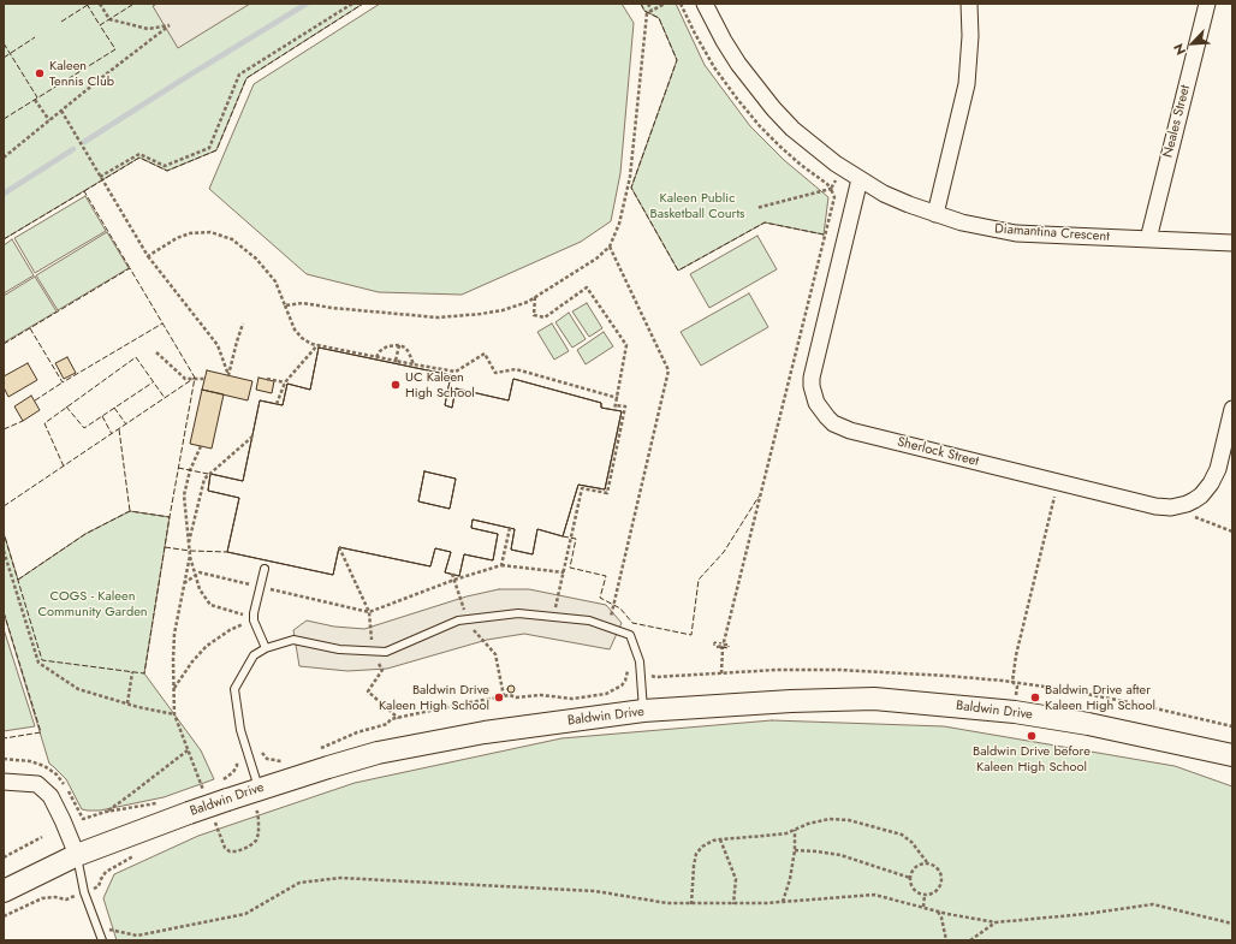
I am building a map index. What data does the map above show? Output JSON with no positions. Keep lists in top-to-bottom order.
{
  "streets": {
    "main road": ["Baldwin Drive"],
    "street": ["Neales Street", "Diamantina Crescent", "Sherlock Street"]
  },
  "crossings": [
    ["Neales Street", "Diamantina Crescent"],
    ["Diamantina Crescent", "Sherlock Street"]
  ],
  "parks": ["Kaleen Public Basketball Courts", "COGS - Kaleen Community Garden"],
  "places": [
    "Kaleen Tennis Club",
    "UC Kaleen High School",
    "Baldwin Drive Kaleen High School",
    "Baldwin Drive after Kaleen High School",
    "Baldwin Drive before Kaleen High School"
  ],
  "north": "bottom left"
}
